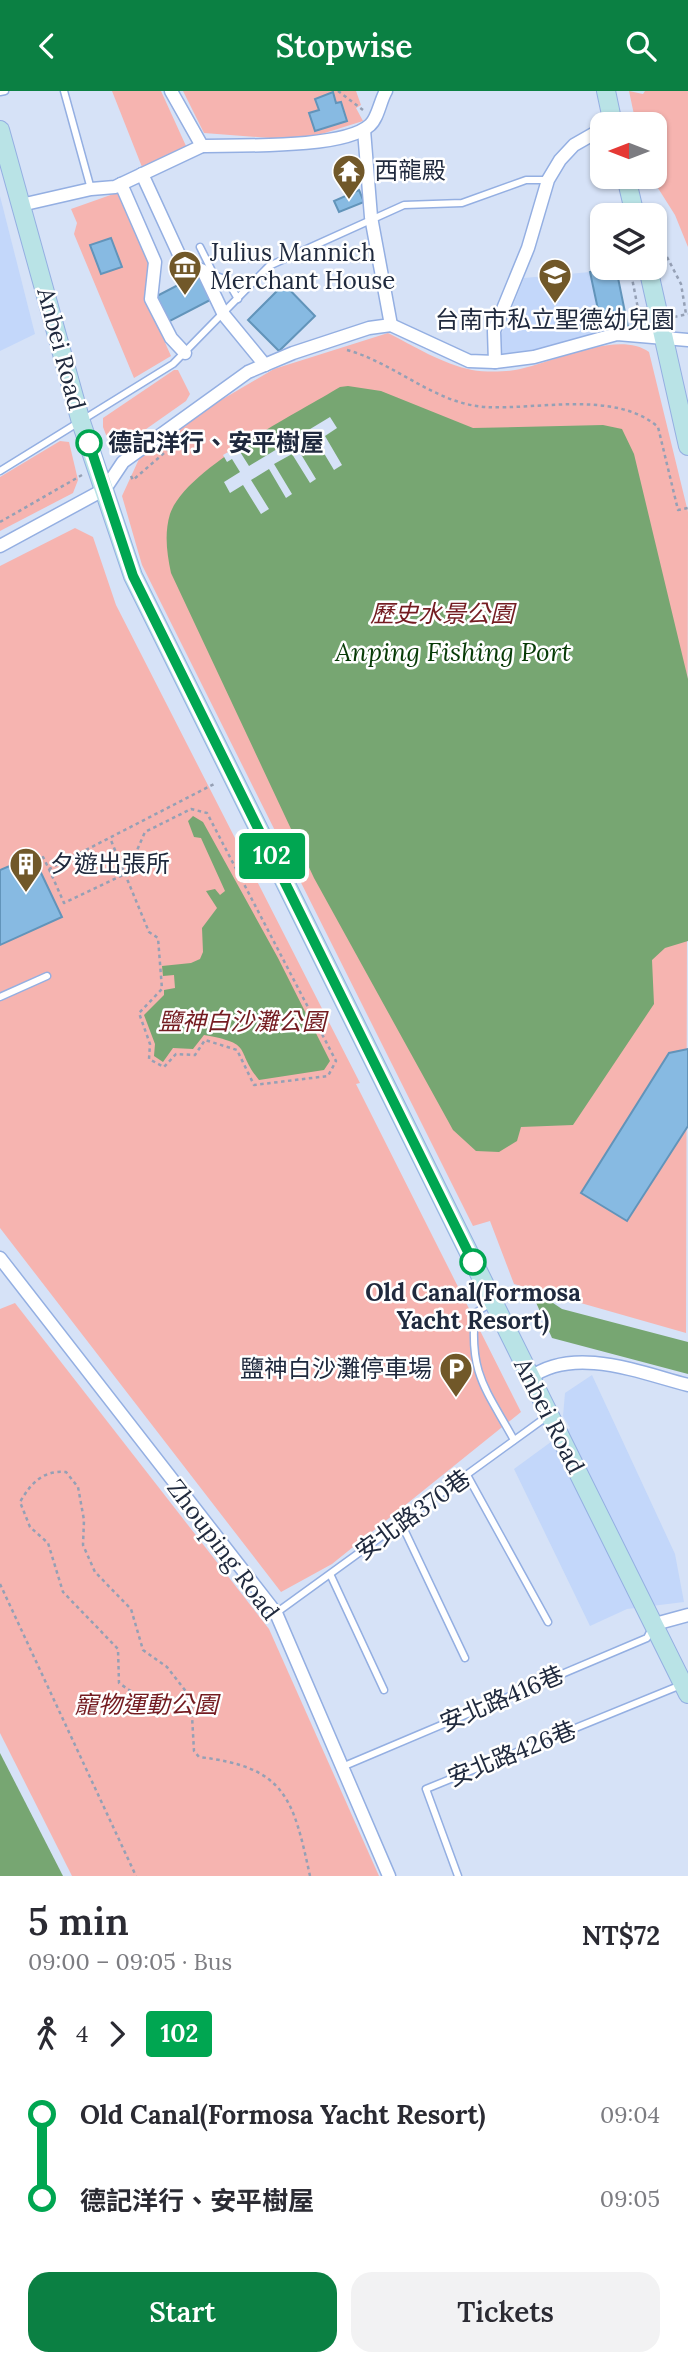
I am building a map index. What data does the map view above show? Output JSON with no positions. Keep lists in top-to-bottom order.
{
  "streets": {
    "street": ["Anbei Road", "Zhouping Road"],
    "lane": ["安北路370巷", "安北路416巷", "安北路426巷"]
  },
  "crossings": [
    ["Anbei Road", "安北路370巷"],
    ["Anbei Road", "安北路416巷"],
    ["Anbei Road", "安北路426巷"],
    ["安北路370巷", "Zhouping Road"],
    ["Zhouping Road", "安北路416巷"]
  ],
  "water": ["Anping Fishing Port"],
  "parks": ["歷史水景公園", "鹽神白沙灘公園", "寵物運動公園"],
  "places": {
    "temple": ["西㡣殿"],
    "museum": ["Julius Mannich Merchant House"],
    "school or university": ["台南市私立聖德幼兒園"],
    "other": ["德記洋行、安平樹屋", "Old Canal(Formosa Yacht Resort)"],
    "building": ["夕遊出張所"],
    "parking": ["鹽神白沙灘停車場"]
  },
  "lines": ["bus line 102"],
  "north": "left",
  "page": {
    "header": "Stopwise",
    "on_map": "102",
    "heading": ["5 min", "09:00 – 09:05 · Bus", "NT$72"],
    "legs": ["4", "102"],
    "list": [
      {
        "name": "Old Canal(Formosa Yacht Resort)",
        "value": "09:04"
      },
      {
        "name": "德記洋行、安平樹屋",
        "value": "09:05"
      }
    ],
    "buttons": ["Start", "Tickets"]
  }
}
